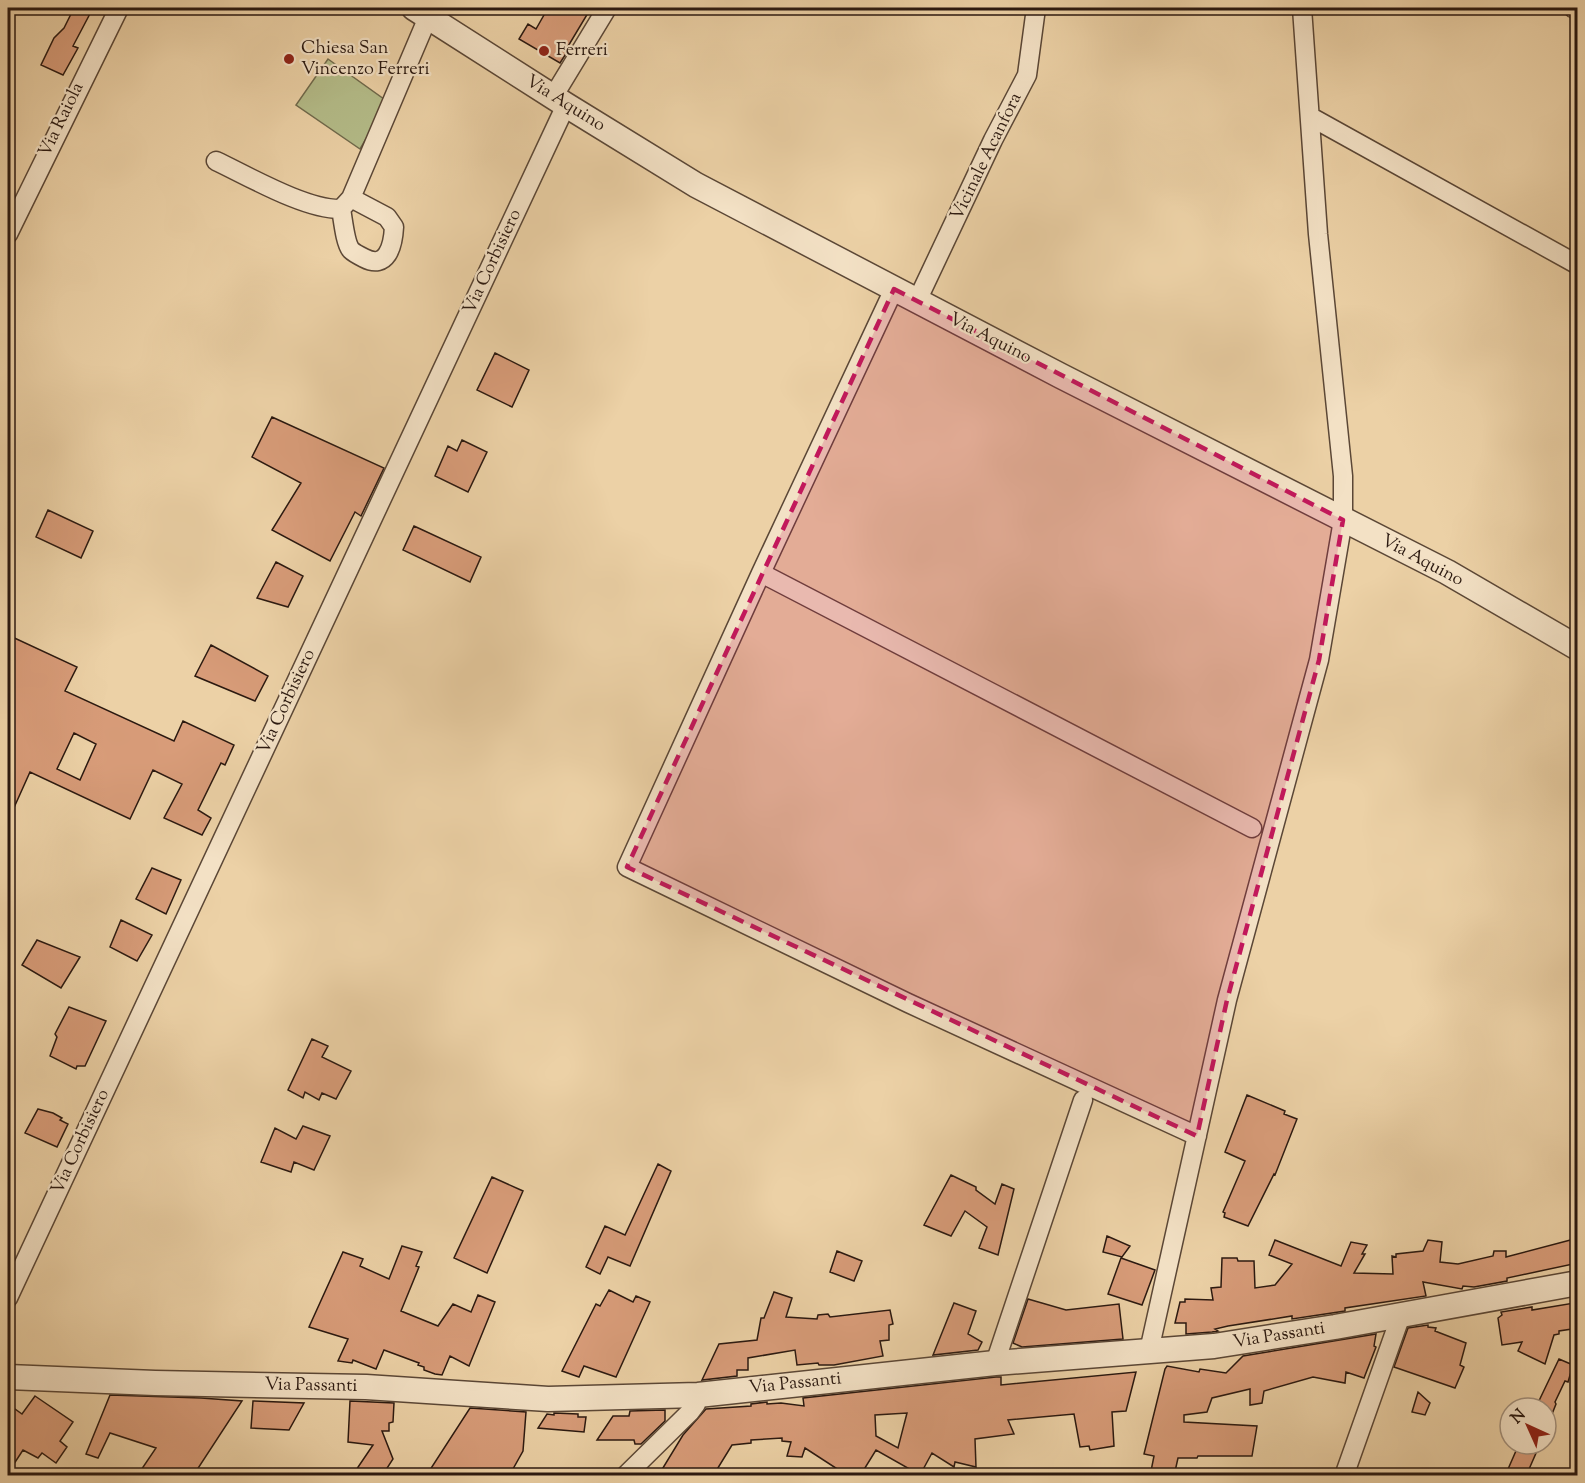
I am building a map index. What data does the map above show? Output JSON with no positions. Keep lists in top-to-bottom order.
{
  "streets": {
    "street": [
      "Via Aquino",
      "Via Raiola",
      "Vicinale Acanfora",
      "Via Corbisiero",
      "Via Passanti"
    ]
  },
  "crossings": [
    ["Via Aquino", "Vicinale Acanfora"],
    ["Via Aquino", "Via Corbisiero"]
  ],
  "places": ["Ferreri", "Chiesa San Vincenzo Ferreri"],
  "north": "top left"
}
